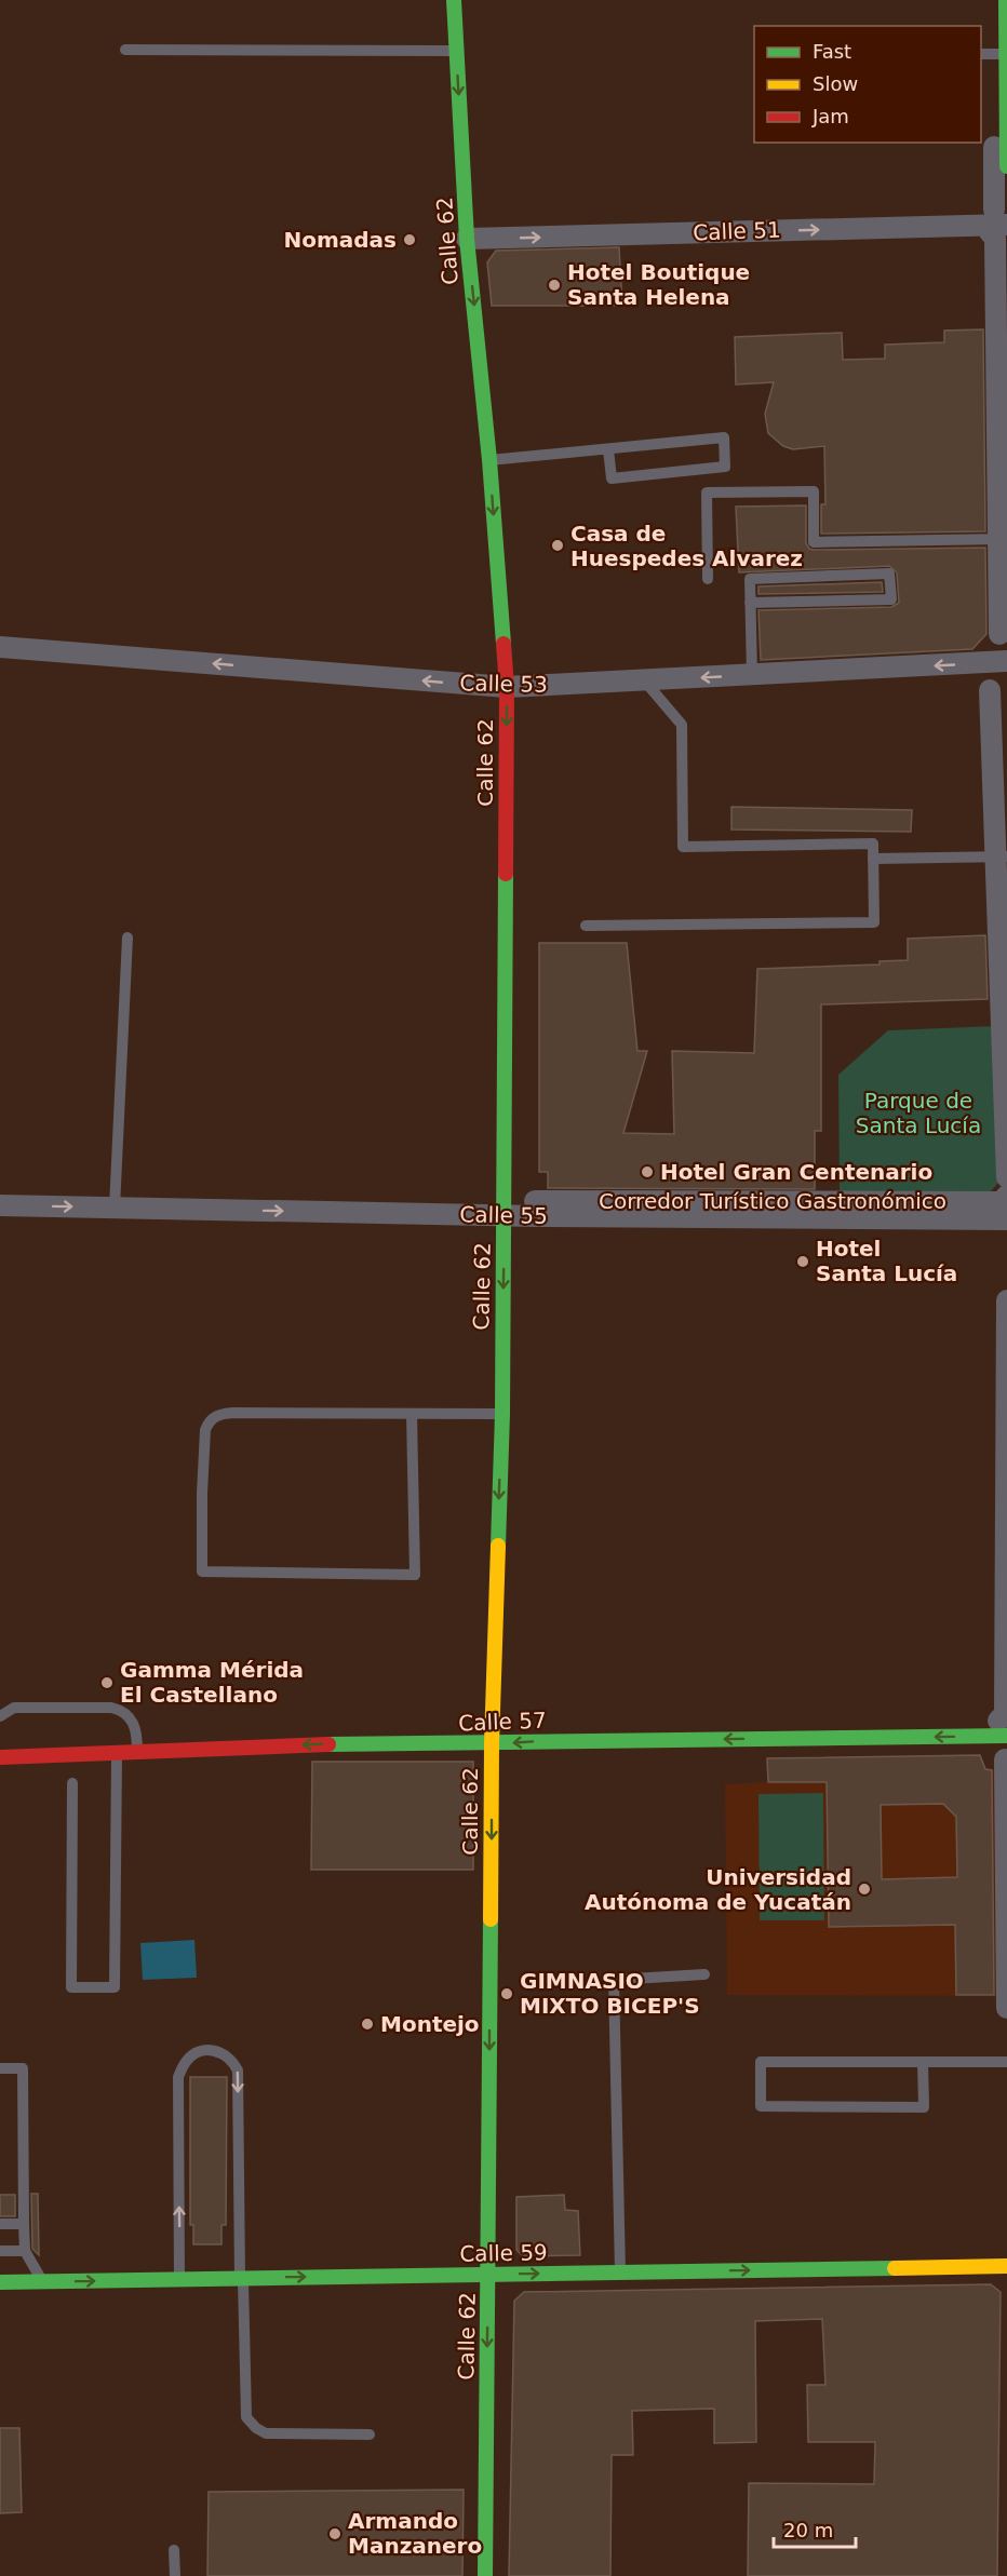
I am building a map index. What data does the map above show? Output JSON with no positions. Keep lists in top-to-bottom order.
{
  "streets": {
    "main road": ["Calle 62", "Calle 57", "Calle 59"],
    "street": [
      "Calle 51",
      "Calle 53",
      "Corredor Turístico Gastronómico",
      "Calle 55"
    ]
  },
  "crossings": [
    ["Calle 51", "Calle 62"],
    ["Calle 62", "Calle 53"],
    ["Calle 62", "Calle 55"],
    ["Calle 62", "Calle 57"],
    ["Calle 62", "Calle 59"]
  ],
  "one_way": [
    "Calle 51",
    "Calle 62",
    "Calle 53",
    "Calle 55",
    "Calle 57",
    "Calle 59"
  ],
  "parks": ["Parque de Santa Lucía"],
  "places": [
    "Nomadas",
    "Hotel Boutique Santa Helena",
    "Casa de Huespedes Alvarez",
    "Hotel Gran Centenario",
    "Hotel Santa Lucía",
    "Gamma Mérida El Castellano",
    "Universidad Autónoma de Yucatán",
    "GIMNASIO MIXTO BICEP'S",
    "Montejo",
    "Armando Manzanero"
  ],
  "legend": ["Fast", "Slow", "Jam"],
  "scale_bar": "20 m"
}
